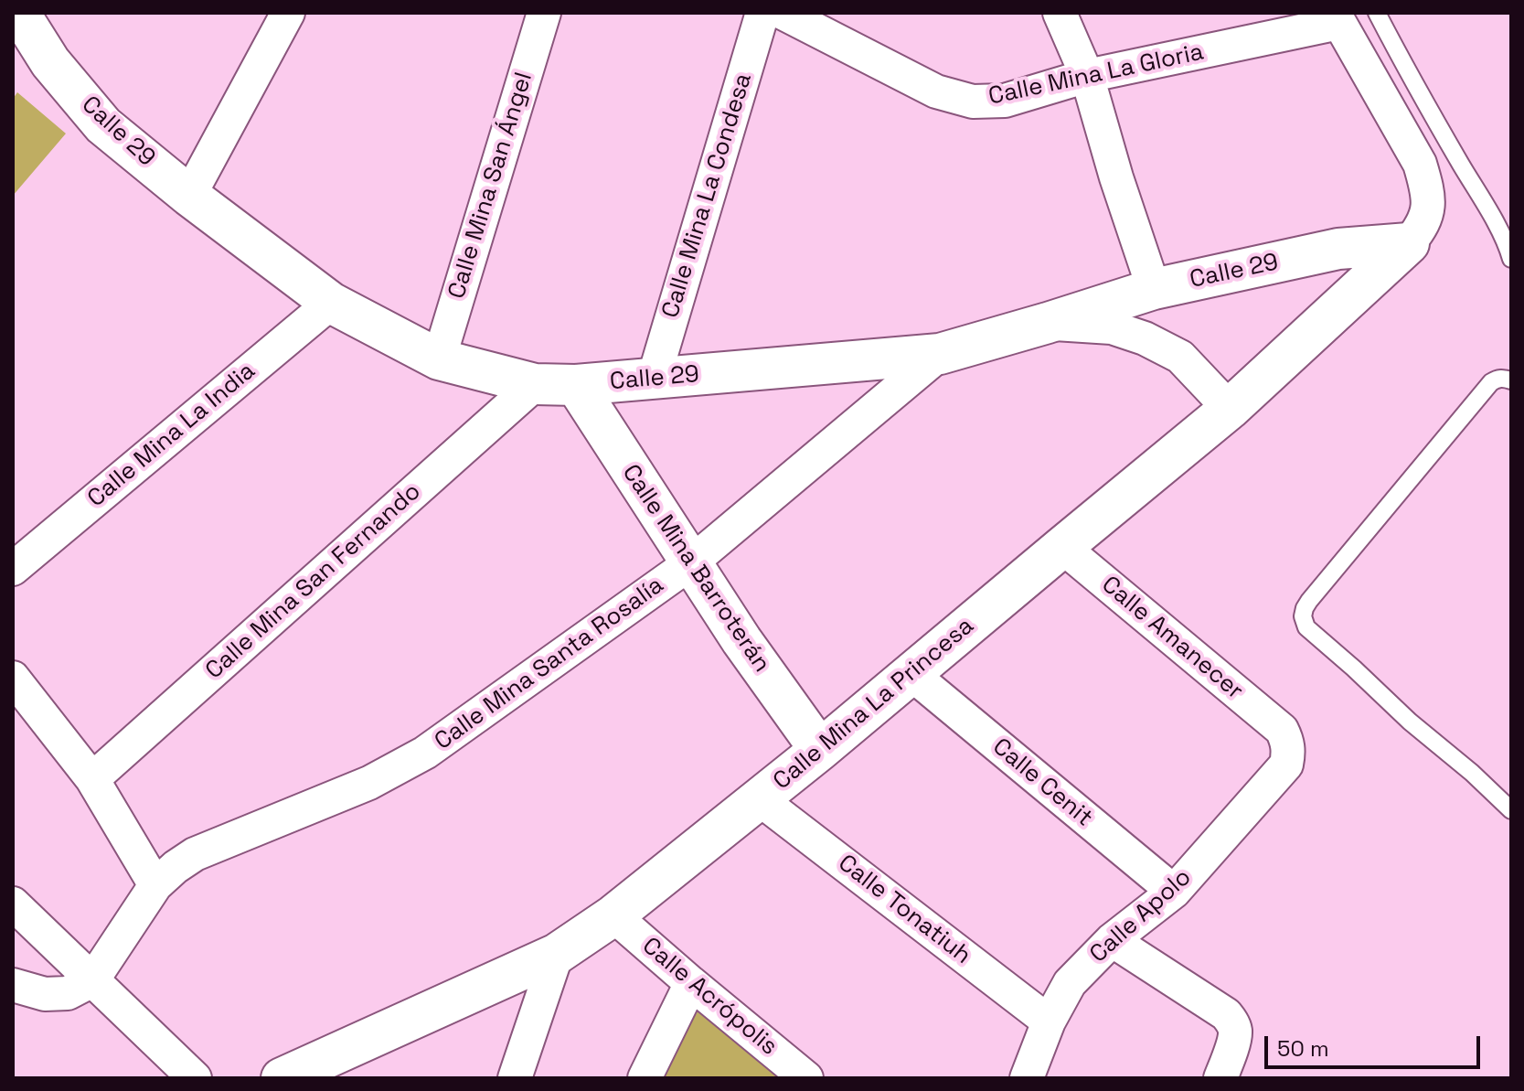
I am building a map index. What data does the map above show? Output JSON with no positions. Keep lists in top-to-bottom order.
{
  "streets": {
    "street": [
      "Calle Mina La Gloria",
      "Calle 29",
      "Calle Mina San Ángel",
      "Calle Mina La Condesa",
      "Calle Mina La India",
      "Calle Mina Barroterán",
      "Calle Mina San Fernando",
      "Calle Amanecer",
      "Calle Mina Santa Rosalía",
      "Calle Mina La Princesa",
      "Calle Cenit",
      "Calle Tonatiuh",
      "Calle Apolo",
      "Calle Acrópolis"
    ]
  },
  "crossings": [
    ["Calle 29", "Calle Mina San Ángel"],
    ["Calle 29", "Calle Mina La Condesa"],
    ["Calle 29", "Calle Mina La India"],
    ["Calle 29", "Calle Mina Barroterán"],
    ["Calle 29", "Calle Mina San Fernando"],
    ["Calle 29", "Calle Mina Santa Rosalía"],
    ["Calle 29", "Calle Mina La Princesa"],
    ["Calle Mina Barroterán", "Calle Mina Santa Rosalía"],
    ["Calle Mina Barroterán", "Calle Mina La Princesa"],
    ["Calle Amanecer", "Calle Mina La Princesa"],
    ["Calle Amanecer", "Calle Apolo"],
    ["Calle Mina La Princesa", "Calle Cenit"],
    ["Calle Mina La Princesa", "Calle Tonatiuh"],
    ["Calle Mina La Princesa", "Calle Acrópolis"],
    ["Calle Cenit", "Calle Apolo"],
    ["Calle Tonatiuh", "Calle Apolo"]
  ],
  "scale_bar": "50 m"
}
